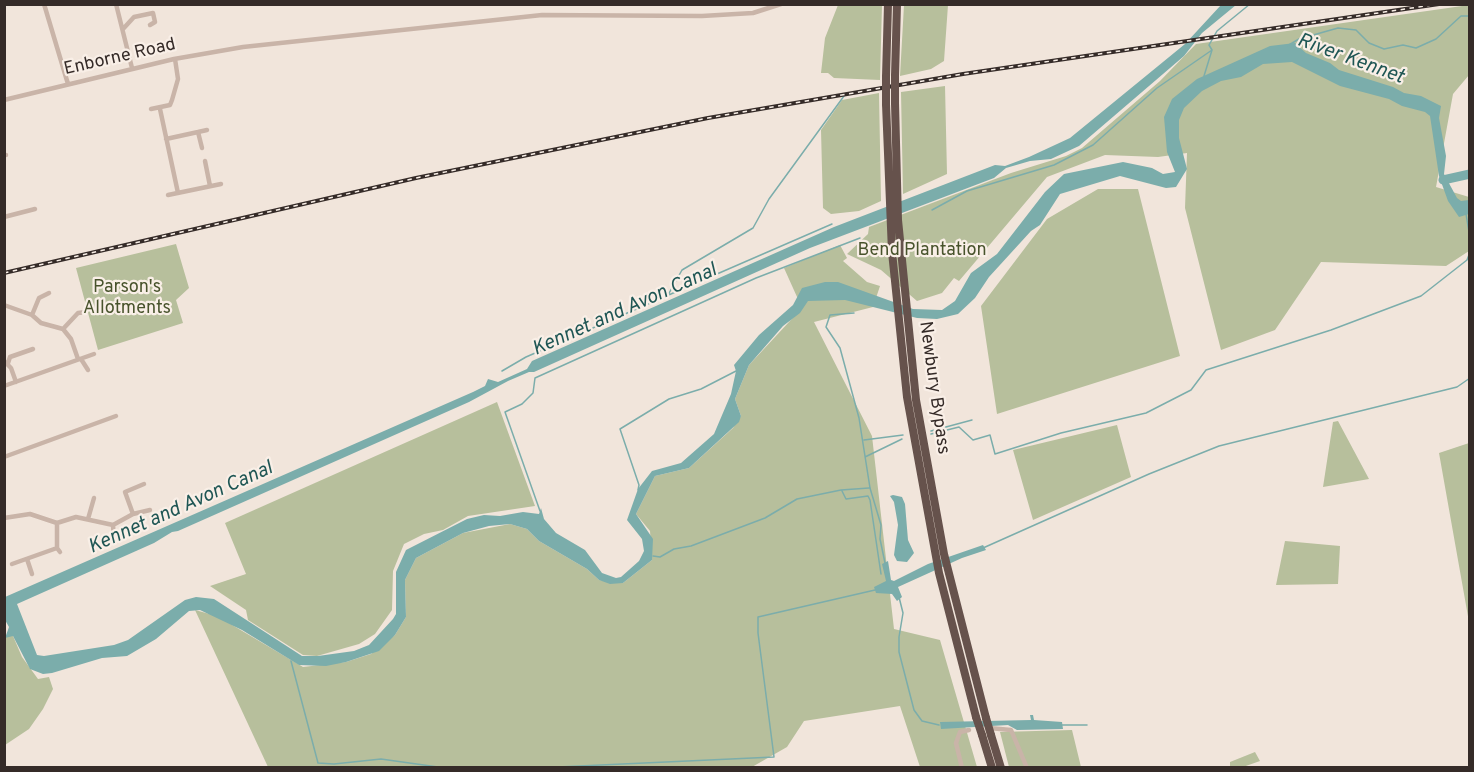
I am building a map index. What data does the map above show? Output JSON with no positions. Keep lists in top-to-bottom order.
{
  "streets": {
    "highway": ["Newbury Bypass"],
    "street": ["Enborne Road"]
  },
  "water": ["River Kennet", "Kennet and Avon Canal"],
  "parks": ["Bend Plantation", "Parson's Allotments"]
}
